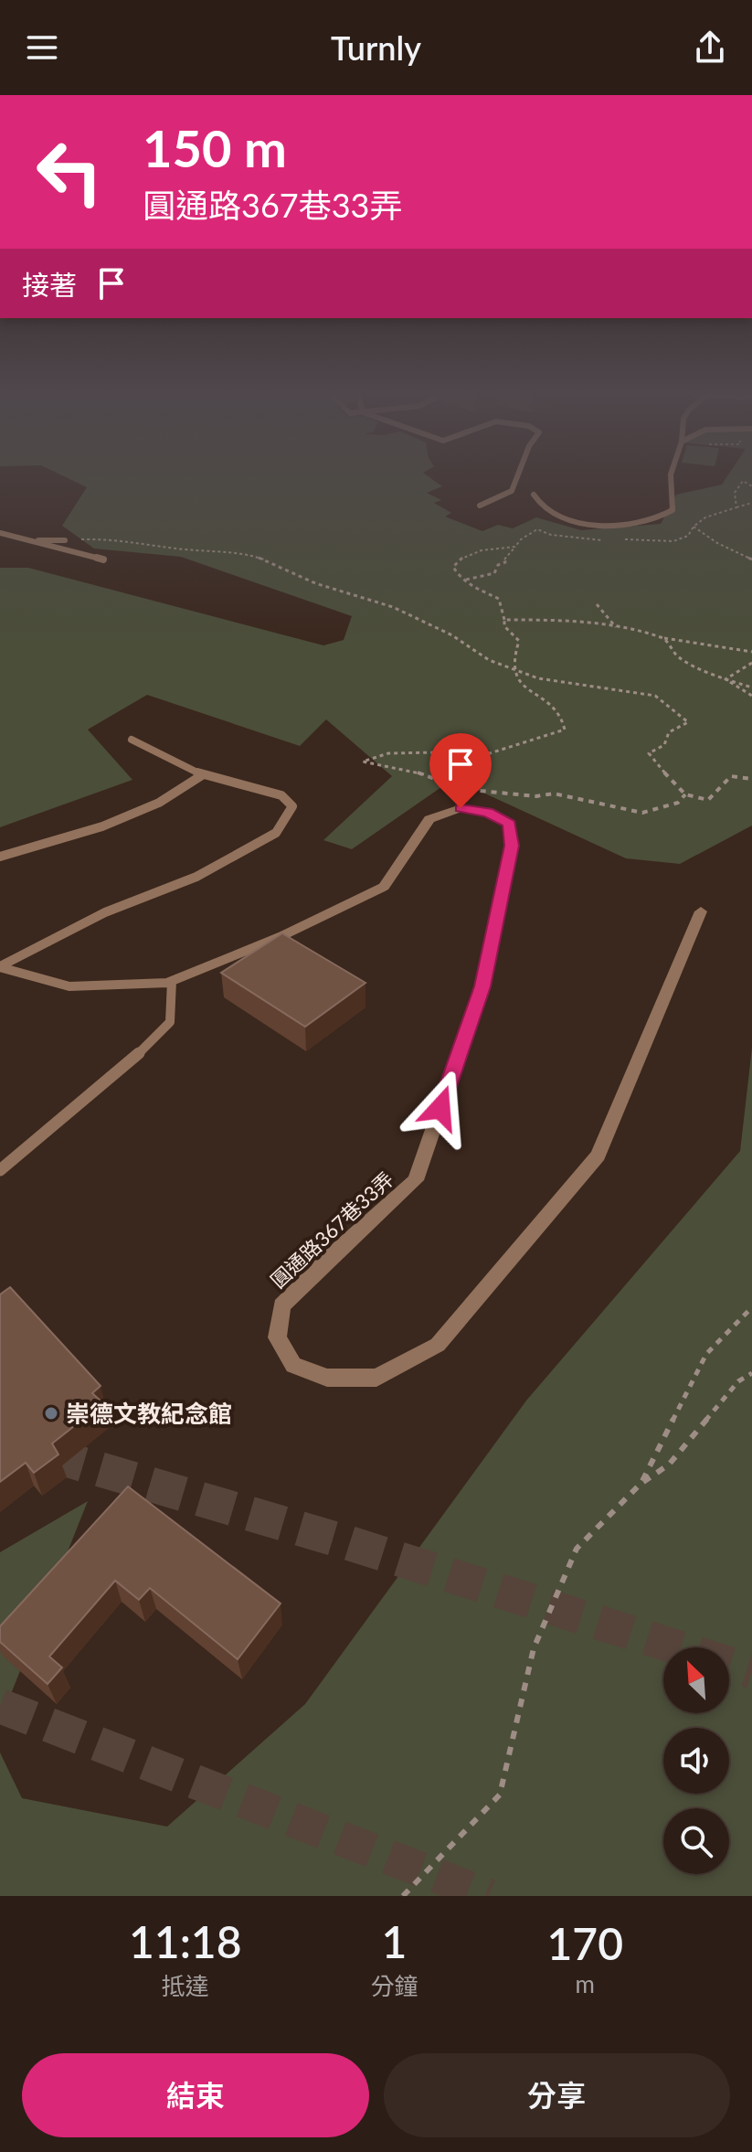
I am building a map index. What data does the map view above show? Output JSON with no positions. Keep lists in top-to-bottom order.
{
  "streets": {
    "street": ["圓通路367巷33弄"]
  },
  "places": ["崇德文教紀念館"],
  "north": "top left",
  "page": {
    "header": "Turnly",
    "turn": ["150 m", "圓通路367巷33弄"],
    "then": "接著",
    "eta": [
      "11:18",
      "抵達",
      "1",
      "分鐘",
      "170",
      "m"
    ],
    "buttons": ["結束", "分享"]
  }
}
